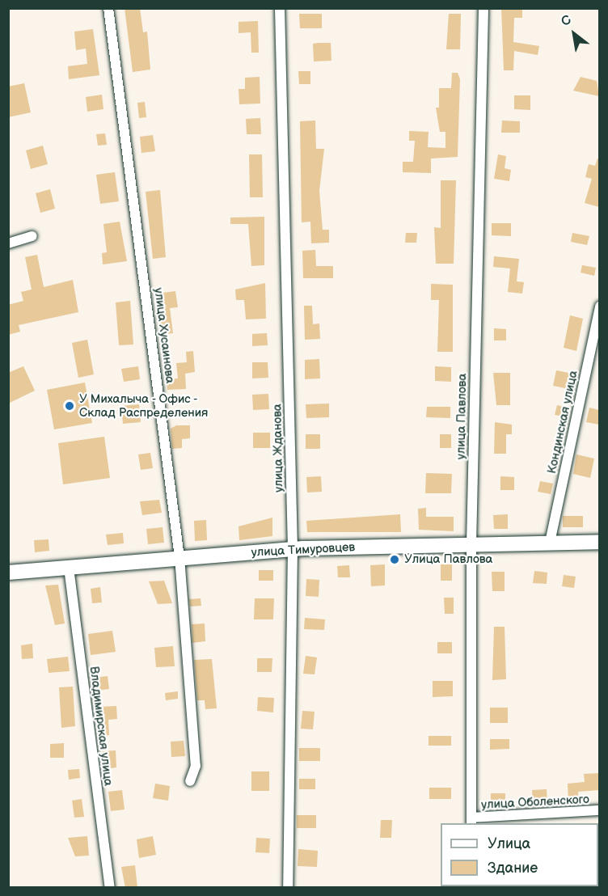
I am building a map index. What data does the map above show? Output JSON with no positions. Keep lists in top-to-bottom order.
{
  "streets": {
    "main road": ["улица Тимуровцев"],
    "street": [
      "улица Хусаинова",
      "улица Павлова",
      "Кондинская улица",
      "улица Жданова",
      "Владимирская улица",
      "улица Оболенского"
    ]
  },
  "crossings": [
    ["улица Хусаинова", "улица Тимуровцев"],
    ["улица Павлова", "улица Тимуровцев"],
    ["улица Павлова", "улица Оболенского"],
    ["Кондинская улица", "улица Тимуровцев"],
    ["улица Жданова", "улица Тимуровцев"],
    ["улица Тимуровцев", "Владимирская улица"]
  ],
  "places": ["У Михалыча - Офис - Склад Распределения", "Улица Павлова"],
  "legend": ["Улица", "Здание"],
  "north": "top left"
}
